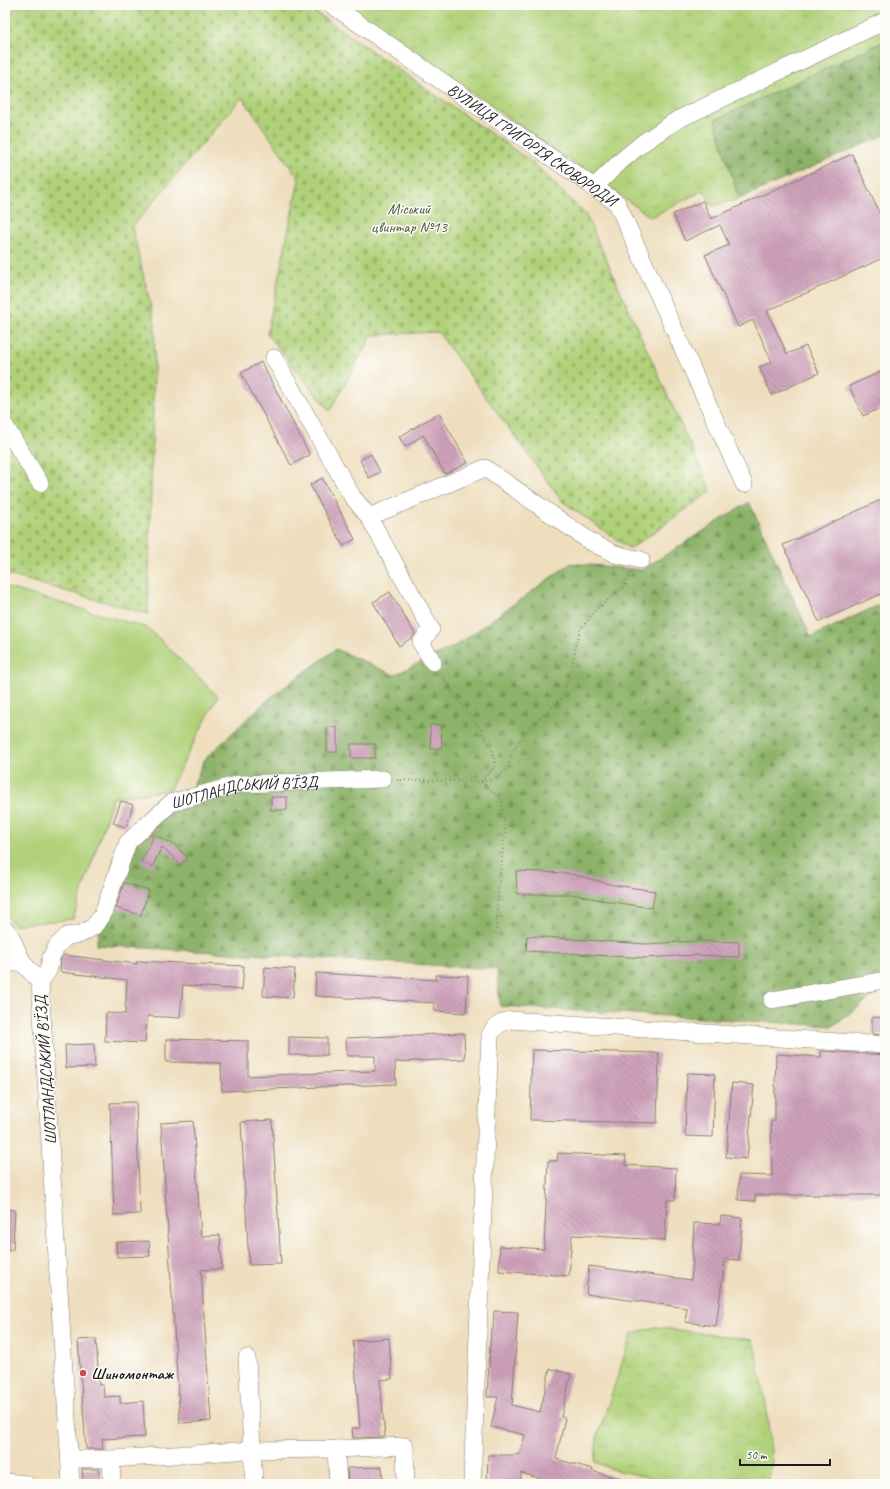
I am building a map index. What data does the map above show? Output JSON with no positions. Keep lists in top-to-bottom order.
{
  "streets": {
    "street": ["ВУЛИЦЯ ГРИГОРІЯ СКОВОРОДИ", "ШОТЛАНДСЬКИЙ В'ЇЗД"]
  },
  "parks": ["Міський цвинтар №13"],
  "places": ["Шиномонтаж"],
  "scale_bar": "50 m"
}
